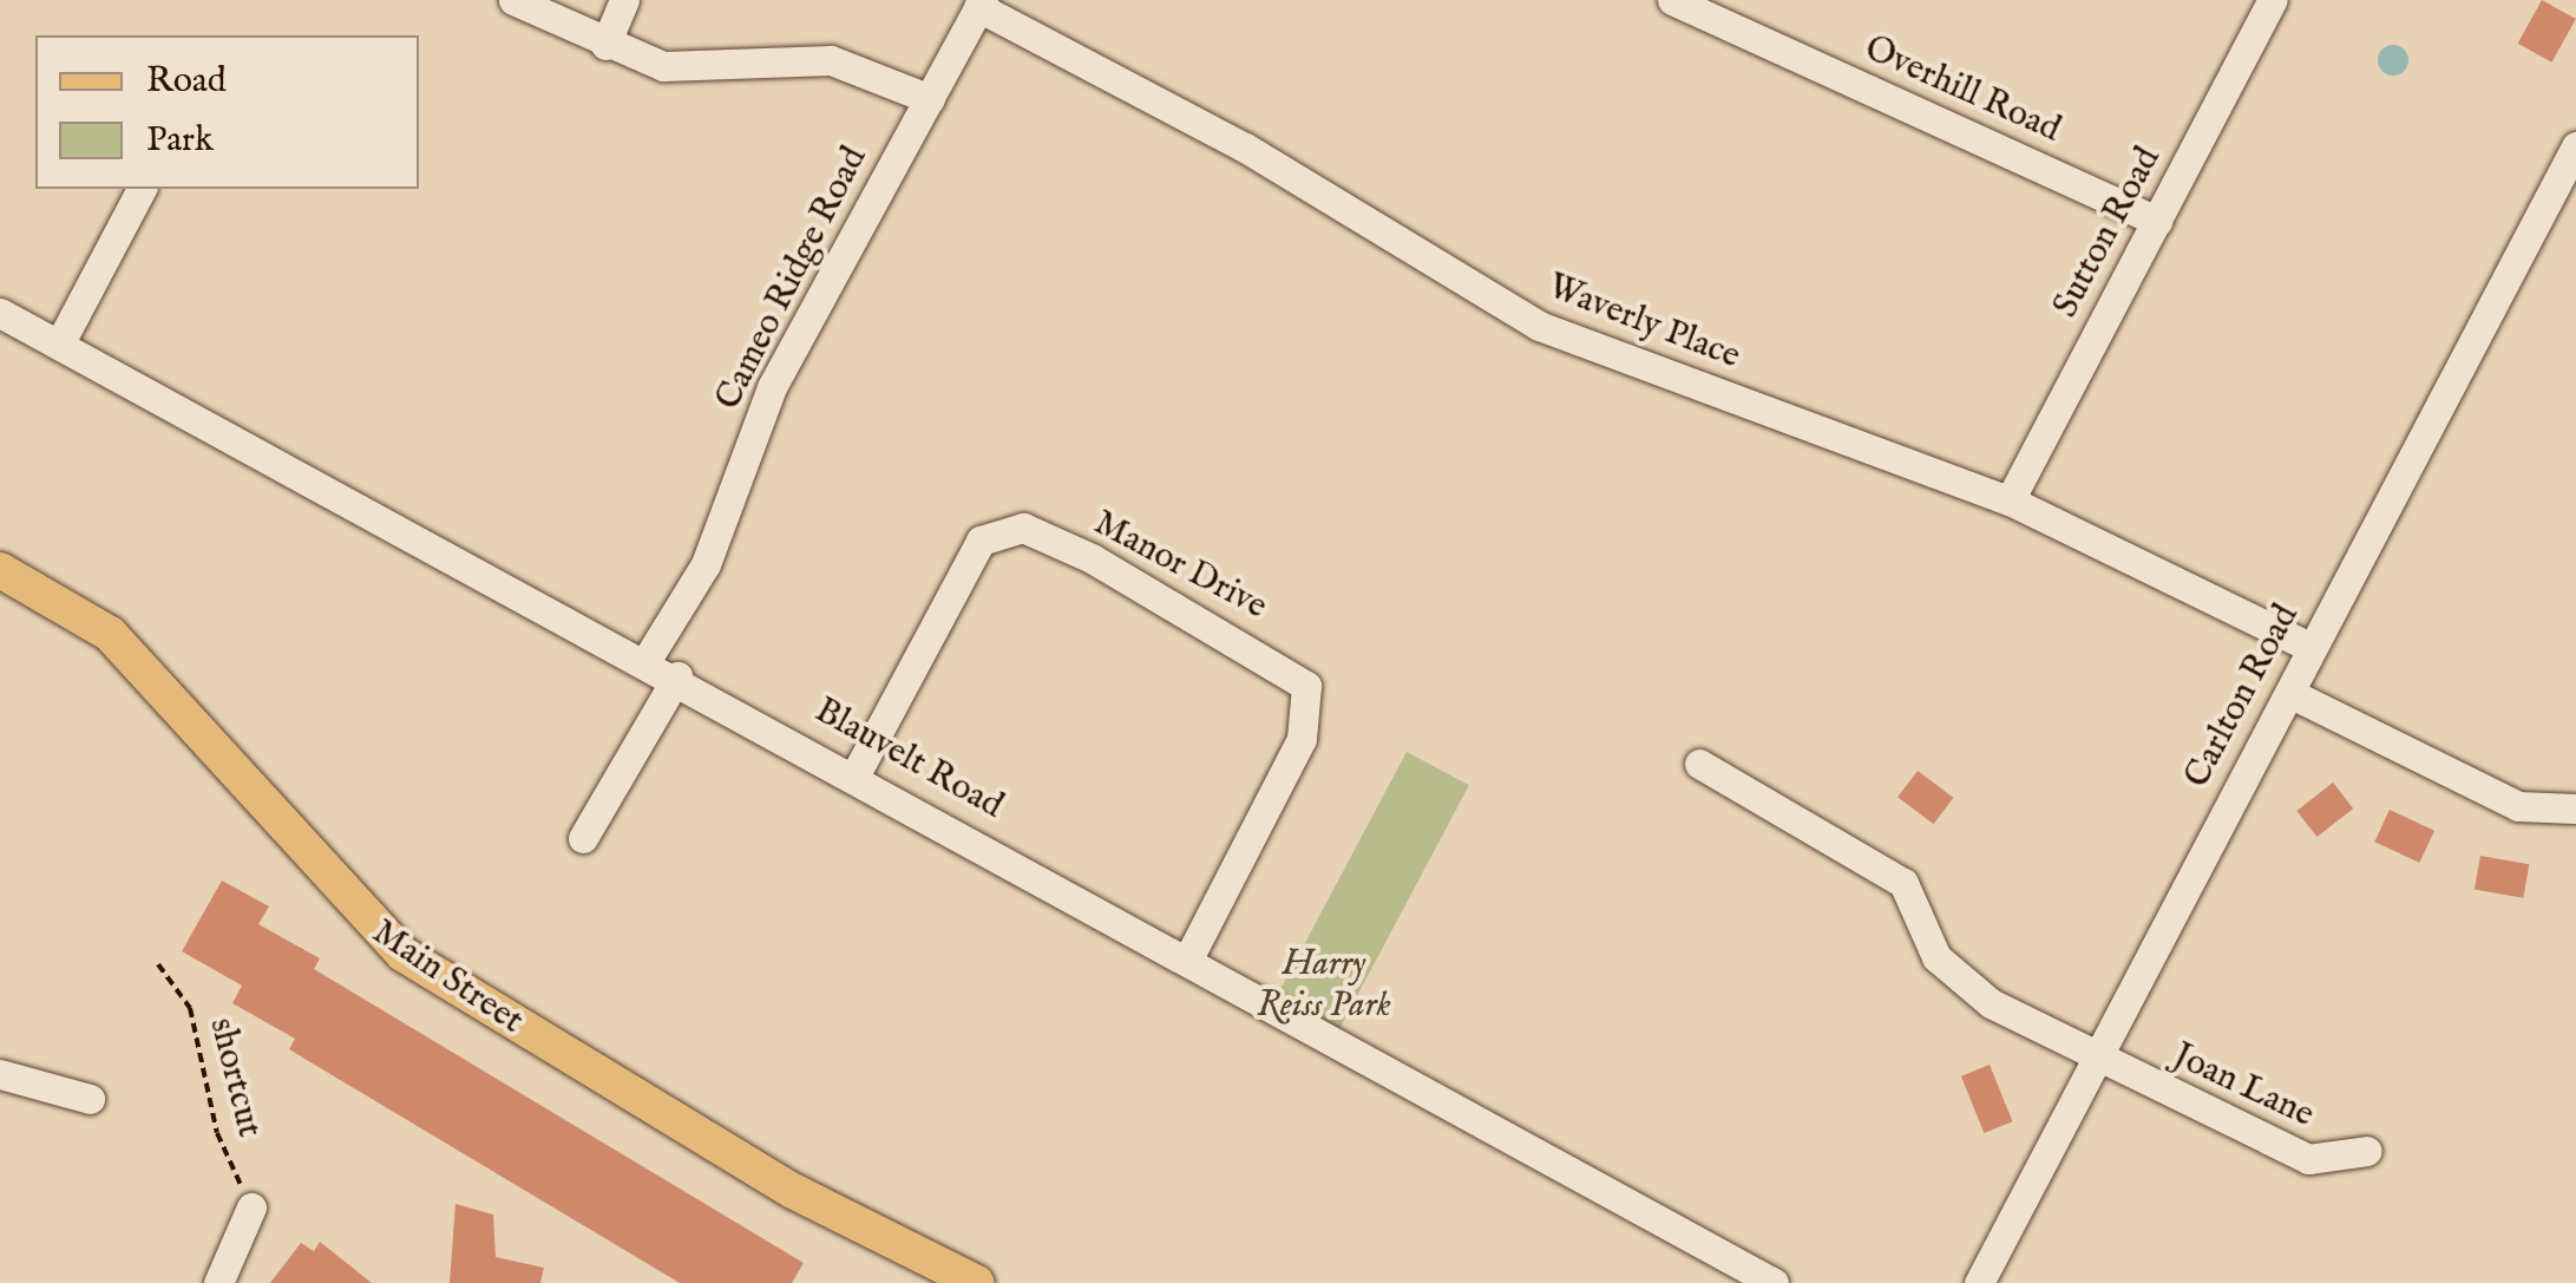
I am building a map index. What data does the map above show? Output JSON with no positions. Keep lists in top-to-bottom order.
{
  "streets": {
    "main road": ["Main Street"],
    "street": [
      "Overhill Road",
      "Sutton Road",
      "Cameo Ridge Road",
      "Waverly Place",
      "Manor Drive",
      "Carlton Road",
      "Blauvelt Road",
      "Joan Lane"
    ],
    "path": ["shortcut"]
  },
  "crossings": [
    ["Overhill Road", "Sutton Road"],
    ["Sutton Road", "Waverly Place"],
    ["Cameo Ridge Road", "Waverly Place"],
    ["Cameo Ridge Road", "Blauvelt Road"],
    ["Waverly Place", "Carlton Road"],
    ["Manor Drive", "Blauvelt Road"],
    ["Carlton Road", "Joan Lane"]
  ],
  "parks": ["Harry Reiss Park"],
  "legend": ["Road", "Park"]
}
